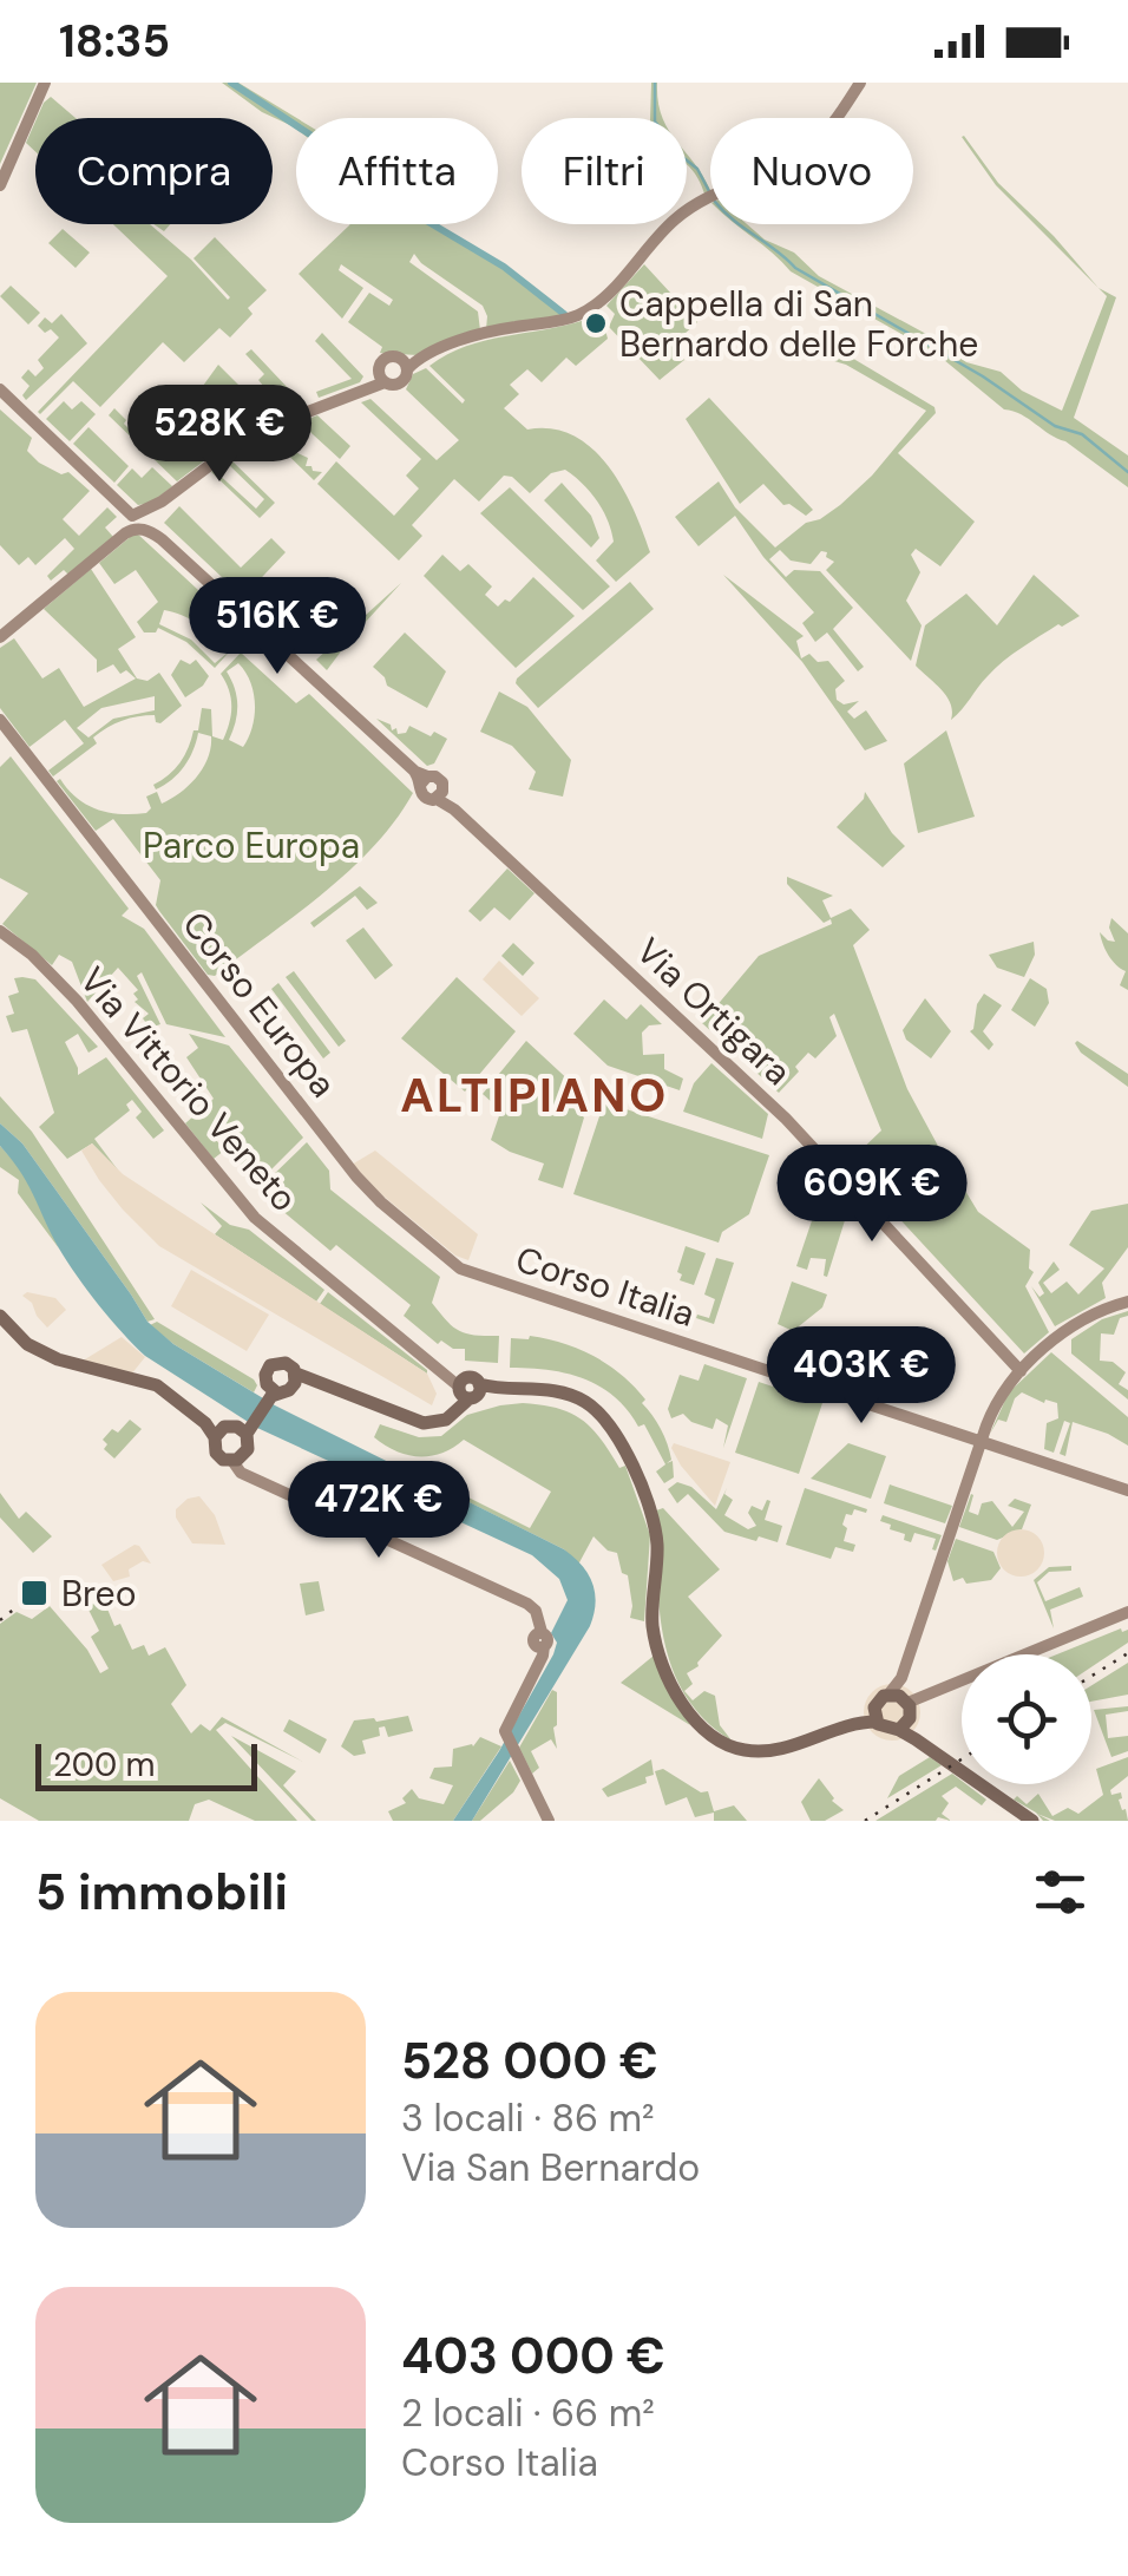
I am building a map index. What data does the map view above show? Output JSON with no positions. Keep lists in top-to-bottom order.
{
  "streets": {
    "street": [
      "Corso Europa",
      "Via Ortigara",
      "Via Vittorio Veneto",
      "Corso Italia"
    ]
  },
  "crossings": [
    ["Corso Europa", "Corso Italia"]
  ],
  "districts": ["ALTIPIANO"],
  "parks": ["Parco Europa"],
  "places": {
    "other": ["Cappella di San Bernardo delle Forche"],
    "transit": ["Breo"]
  },
  "scale_bar": "200 m",
  "page": {
    "status": "18:35",
    "chip": [
      "Compra",
      "Affitta",
      "Filtri",
      "Nuovo"
    ],
    "price": [
      "528K €",
      "516K €",
      "609K €",
      "403K €",
      "472K €"
    ],
    "scale": "200 m",
    "heading": "5 immobili",
    "list": [
      {
        "name": "528 000 €",
        "note": "3 locali · 86 m² · Via San Bernardo"
      },
      {
        "name": "403 000 €",
        "note": "2 locali · 66 m² · Corso Italia"
      }
    ]
  }
}
